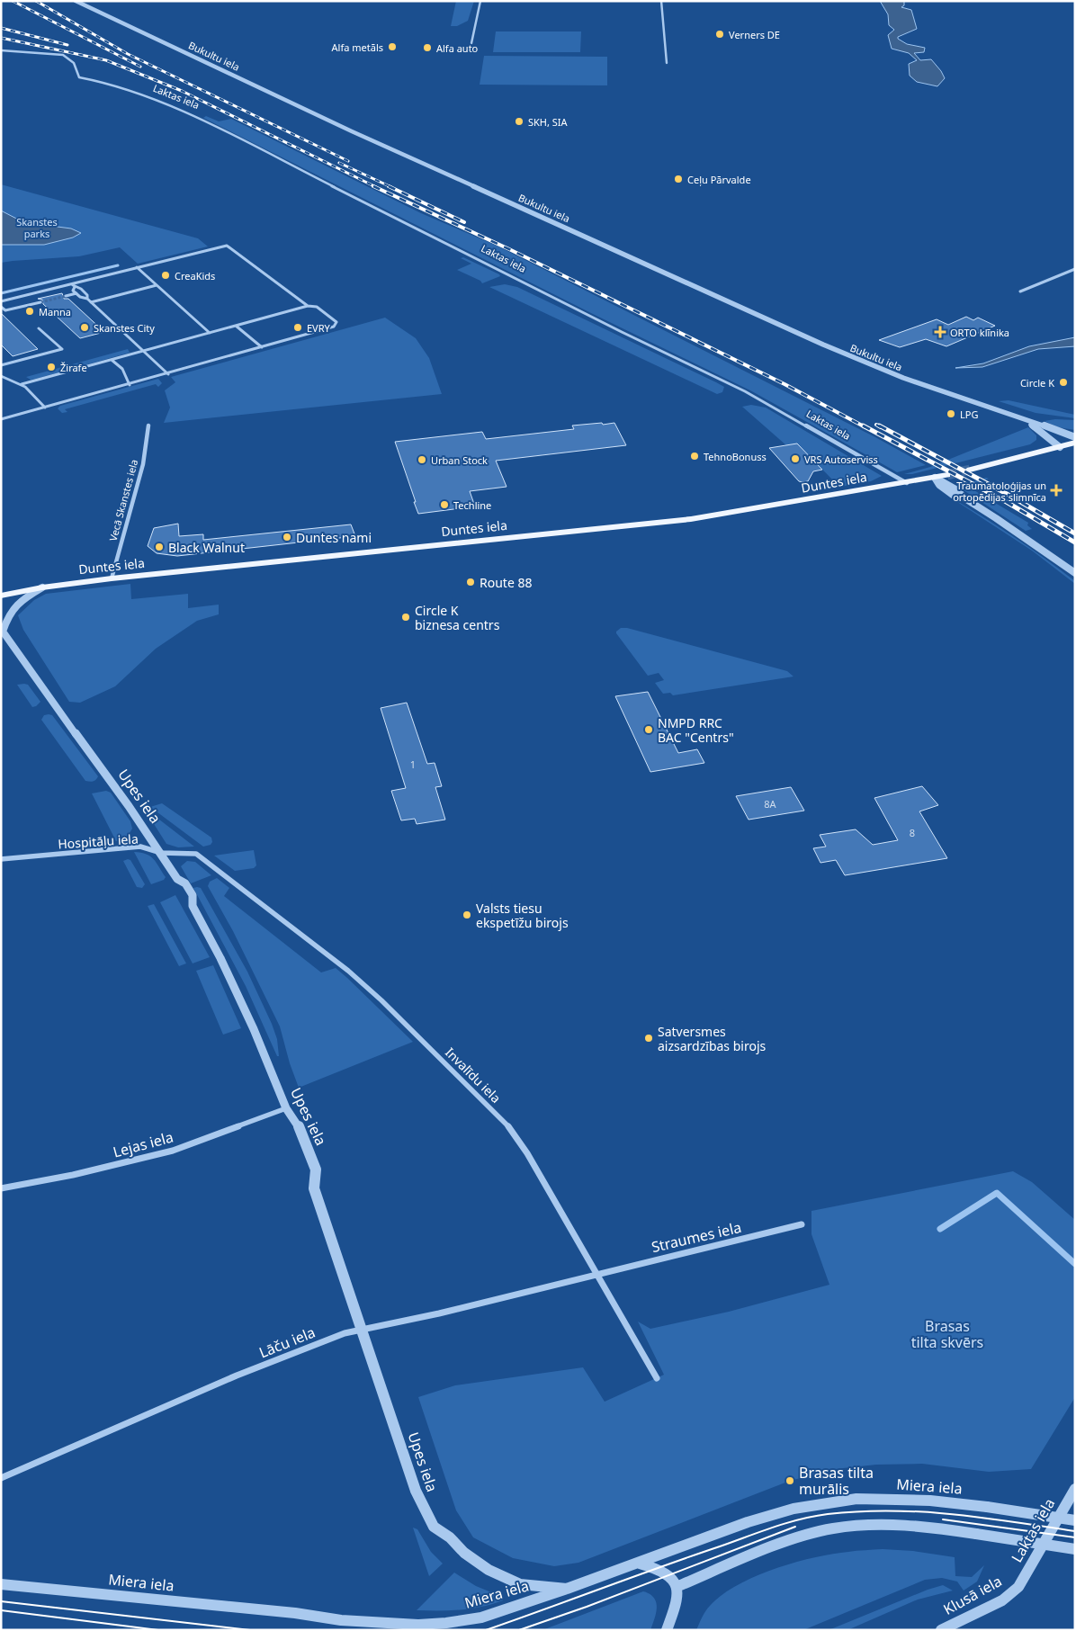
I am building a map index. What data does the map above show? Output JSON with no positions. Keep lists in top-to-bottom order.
{
  "streets": {
    "main road": ["Duntes iela"],
    "street": [
      "Bukultu iela",
      "Laktas iela",
      "Vecā Skanstes iela",
      "Upes iela",
      "Hospitāļu iela",
      "Invalīdu iela",
      "Lejas iela",
      "Straumes iela",
      "Lāču iela",
      "Miera iela",
      "Klusā iela"
    ]
  },
  "crossings": [
    ["Laktas iela", "Duntes iela"],
    ["Laktas iela", "Klusā iela"],
    ["Duntes iela", "Vecā Skanstes iela"],
    ["Upes iela", "Hospitāļu iela"],
    ["Upes iela", "Lejas iela"],
    ["Upes iela", "Lāču iela"],
    ["Upes iela", "Miera iela"],
    ["Hospitāļu iela", "Invalīdu iela"],
    ["Invalīdu iela", "Straumes iela"],
    ["Invalīdu iela", "Lāču iela"],
    ["Straumes iela", "Lāču iela"]
  ],
  "parks": ["Skanstes parks", "Brasas tilta skvērs"],
  "places": {
    "other": [
      "Verners DE",
      "Alfa metāls",
      "Alfa auto",
      "SKH, SIA",
      "Ceļu Pārvalde",
      "CreaKids",
      "Manna",
      "Skanstes City",
      "EVRY",
      "Žirafe",
      "Circle K",
      "LPG",
      "TehnoBonuss",
      "VRS Autoserviss",
      "Urban Stock",
      "Techline",
      "Duntes nami",
      "Black Walnut",
      "Route 88",
      "Circle K biznesa centrs",
      "NMPD RRC BAC \"Centrs\"",
      "Valsts tiesu ekspetīžu birojs",
      "Satversmes aizsardzības birojs",
      "Brasas tilta murālis"
    ],
    "health": ["ORTO klīnika", "Traumatoloģijas un ortopēdijas slimnīca"]
  },
  "house_numbers": ["1", "8A", "8"]
}
